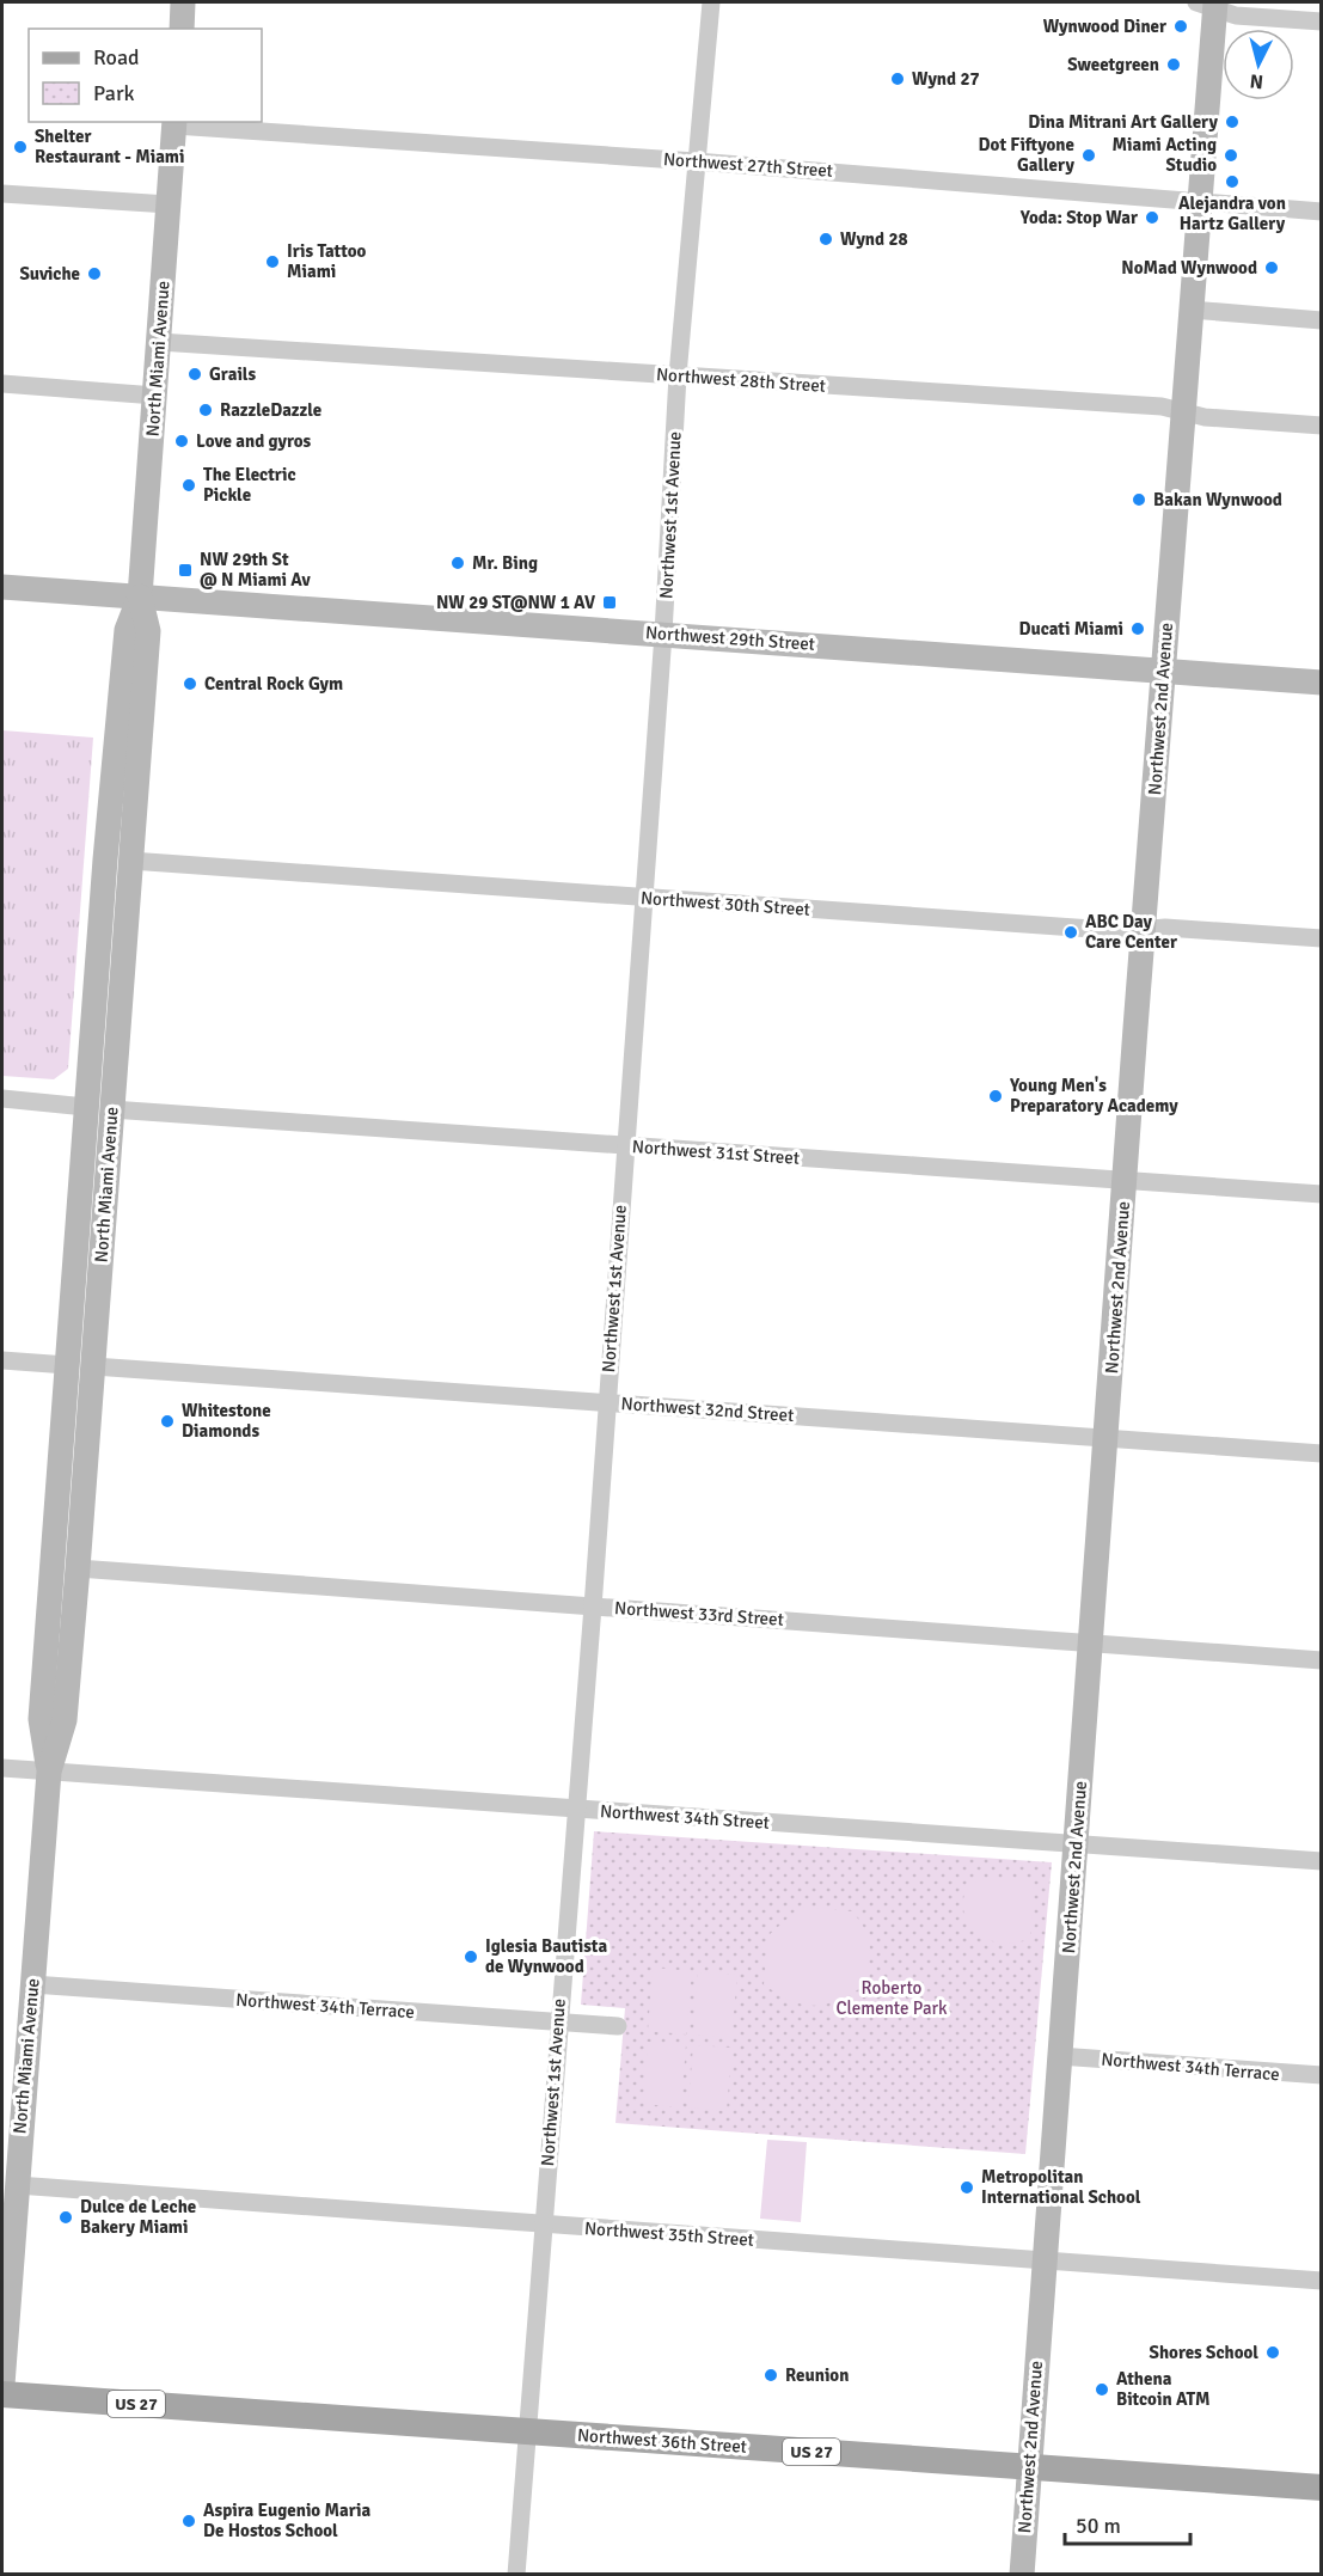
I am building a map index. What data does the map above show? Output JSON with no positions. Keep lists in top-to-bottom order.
{
  "streets": {
    "main road": [
      "North Miami Avenue",
      "Northwest 29th Street",
      "Northwest 2nd Avenue",
      "US 27",
      "Northwest 36th Street"
    ],
    "street": [
      "Northwest 27th Street",
      "Northwest 28th Street",
      "Northwest 1st Avenue",
      "Northwest 30th Street",
      "Northwest 31st Street",
      "Northwest 32nd Street",
      "Northwest 33rd Street",
      "Northwest 34th Street",
      "Northwest 34th Terrace",
      "Northwest 35th Street"
    ]
  },
  "crossings": [
    ["Northwest 27th Street", "North Miami Avenue"],
    ["Northwest 27th Street", "Northwest 1st Avenue"],
    ["Northwest 27th Street", "Northwest 2nd Avenue"],
    ["North Miami Avenue", "Northwest 28th Street"],
    ["North Miami Avenue", "Northwest 29th Street"],
    ["North Miami Avenue", "Northwest 30th Street"],
    ["North Miami Avenue", "Northwest 31st Street"],
    ["North Miami Avenue", "Northwest 32nd Street"],
    ["North Miami Avenue", "Northwest 33rd Street"],
    ["North Miami Avenue", "Northwest 34th Street"],
    ["North Miami Avenue", "Northwest 34th Terrace"],
    ["North Miami Avenue", "Northwest 35th Street"],
    ["Northwest 28th Street", "Northwest 1st Avenue"],
    ["Northwest 28th Street", "Northwest 2nd Avenue"],
    ["Northwest 1st Avenue", "Northwest 29th Street"],
    ["Northwest 1st Avenue", "Northwest 30th Street"],
    ["Northwest 1st Avenue", "Northwest 31st Street"],
    ["Northwest 1st Avenue", "Northwest 32nd Street"],
    ["Northwest 1st Avenue", "Northwest 33rd Street"],
    ["Northwest 1st Avenue", "Northwest 34th Street"],
    ["Northwest 1st Avenue", "Northwest 34th Terrace"],
    ["Northwest 1st Avenue", "Northwest 35th Street"],
    ["Northwest 1st Avenue", "Northwest 36th Street"],
    ["Northwest 29th Street", "Northwest 2nd Avenue"],
    ["Northwest 2nd Avenue", "Northwest 30th Street"],
    ["Northwest 2nd Avenue", "Northwest 31st Street"],
    ["Northwest 2nd Avenue", "Northwest 32nd Street"],
    ["Northwest 2nd Avenue", "Northwest 33rd Street"],
    ["Northwest 2nd Avenue", "Northwest 34th Street"],
    ["Northwest 2nd Avenue", "Northwest 34th Terrace"],
    ["Northwest 2nd Avenue", "Northwest 35th Street"],
    ["Northwest 2nd Avenue", "Northwest 36th Street"]
  ],
  "parks": ["Roberto Clemente Park"],
  "places": {
    "other": [
      "Wynwood Diner",
      "Sweetgreen",
      "Wynd 27",
      "Dina Mitrani Art Gallery",
      "Shelter Restaurant - Miami",
      "Dot Fiftyone Gallery",
      "Miami Acting Studio",
      "Alejandra von Hartz Gallery",
      "Yoda: Stop War",
      "Wynd 28",
      "Iris Tattoo Miami",
      "NoMad Wynwood",
      "Suviche",
      "Grails",
      "RazzleDazzle",
      "Love and gyros",
      "The Electric Pickle",
      "Bakan Wynwood",
      "Mr. Bing",
      "Ducati Miami",
      "Central Rock Gym",
      "ABC Day Care Center",
      "Young Men's Preparatory Academy",
      "Whitestone Diamonds",
      "Iglesia Bautista de Wynwood",
      "Metropolitan International School",
      "Dulce de Leche Bakery Miami",
      "Shores School",
      "Reunion",
      "Athena Bitcoin ATM",
      "Aspira Eugenio Maria De Hostos School"
    ],
    "transit": ["NW 29th St @ N Miami Av", "NW 29 ST@NW 1 AV"]
  },
  "legend": ["Road", "Park"],
  "scale_bar": "50 m",
  "north": "bottom"
}
